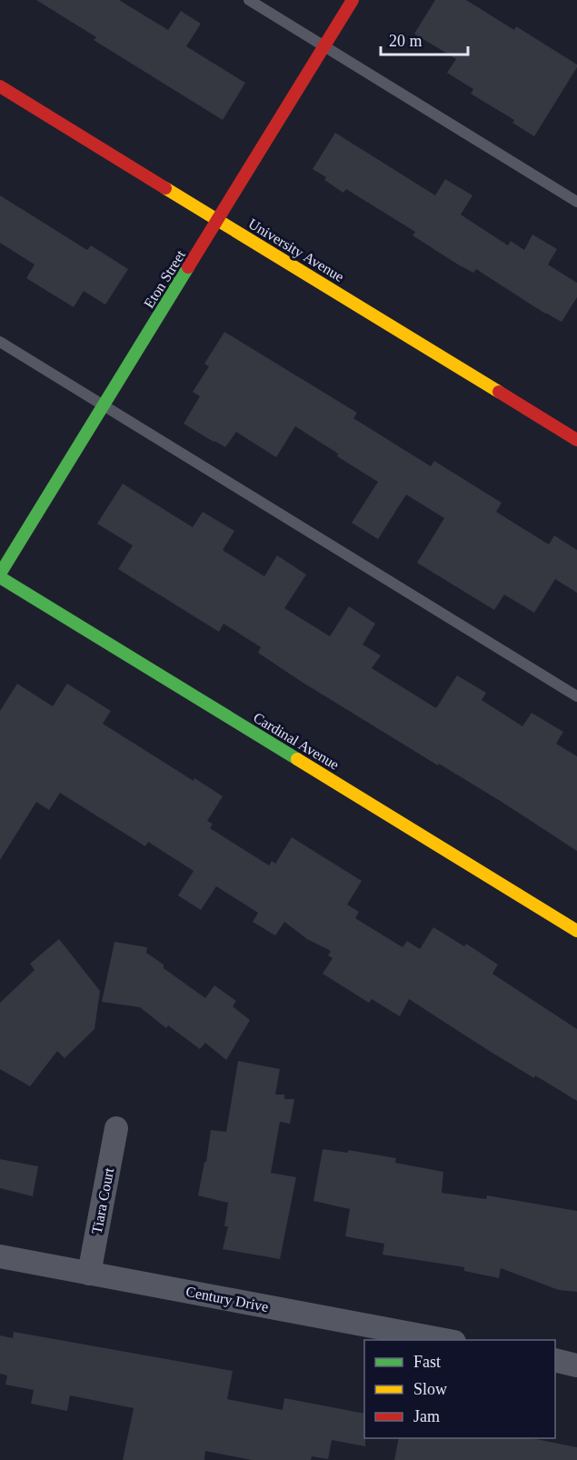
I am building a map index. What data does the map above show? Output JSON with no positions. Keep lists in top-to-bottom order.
{
  "streets": {
    "street": [
      "University Avenue",
      "Eton Street",
      "Cardinal Avenue",
      "Tiara Court",
      "Century Drive"
    ]
  },
  "crossings": [
    ["University Avenue", "Eton Street"],
    ["Eton Street", "Cardinal Avenue"],
    ["Tiara Court", "Century Drive"]
  ],
  "legend": ["Fast", "Slow", "Jam"],
  "scale_bar": "20 m"
}
